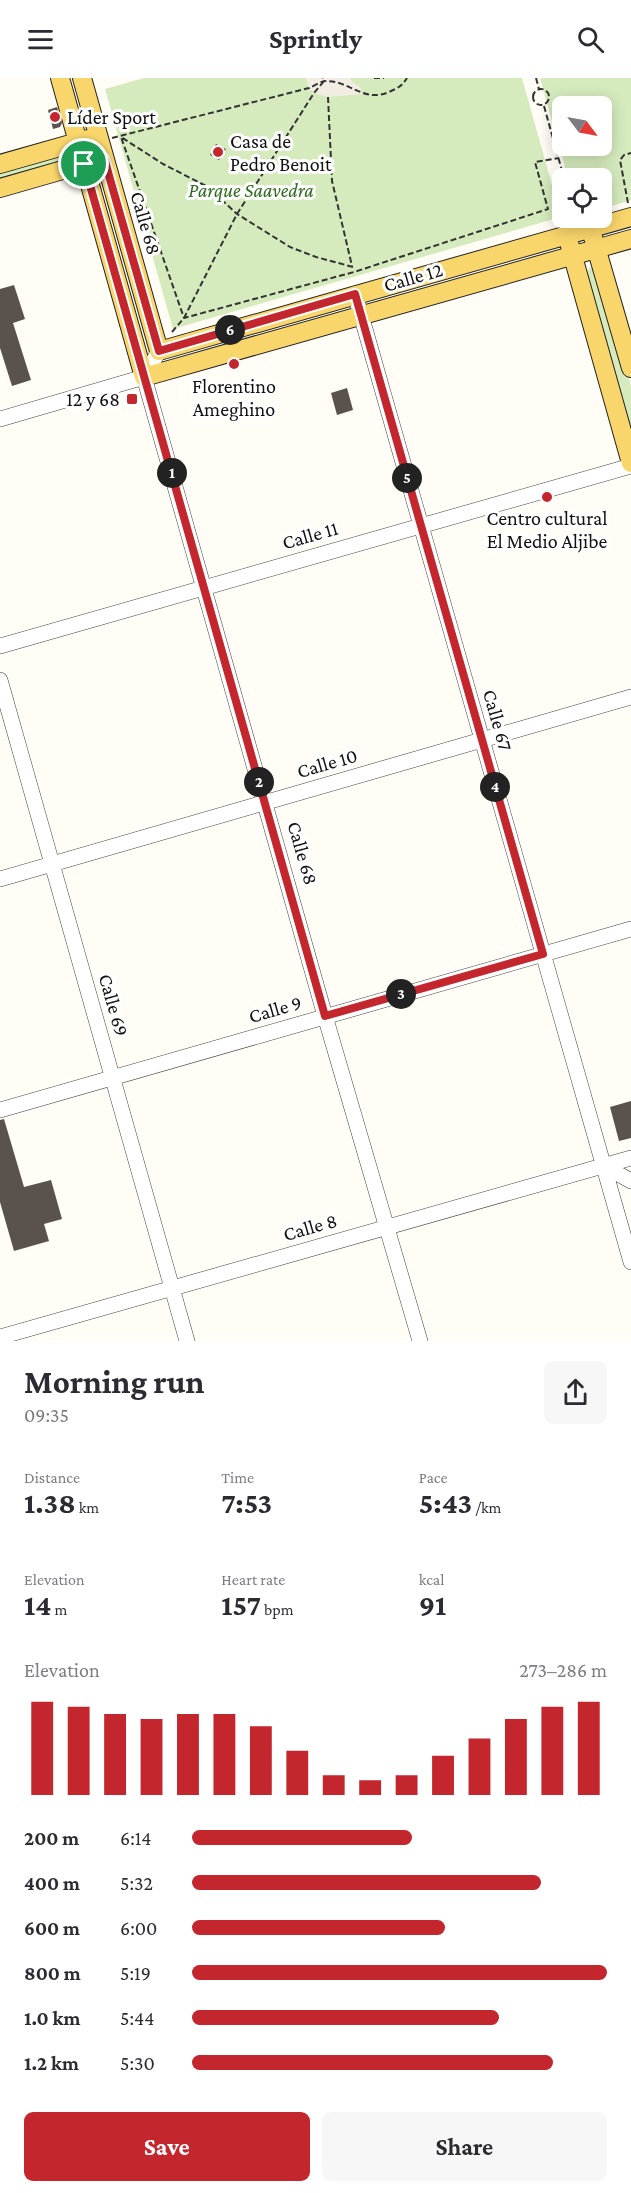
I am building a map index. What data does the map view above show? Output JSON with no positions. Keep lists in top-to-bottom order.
{
  "streets": {
    "main road": ["Calle 68", "Calle 12"],
    "street": [
      "Calle 11",
      "Calle 67",
      "Calle 10",
      "Calle 69",
      "Calle 9",
      "Calle 8"
    ]
  },
  "crossings": [
    ["Calle 68", "Calle 12"],
    ["Calle 68", "Calle 11"],
    ["Calle 68", "Calle 10"],
    ["Calle 68", "Calle 9"],
    ["Calle 68", "Calle 8"],
    ["Calle 12", "Calle 67"],
    ["Calle 11", "Calle 67"],
    ["Calle 67", "Calle 10"],
    ["Calle 67", "Calle 9"],
    ["Calle 67", "Calle 8"],
    ["Calle 10", "Calle 69"],
    ["Calle 69", "Calle 9"],
    ["Calle 69", "Calle 8"]
  ],
  "parks": ["Parque Saavedra"],
  "places": {
    "other": [
      "Líder Sport",
      "Casa de Pedro Benoit",
      "Florentino Ameghino",
      "Centro cultural El Medio Aljibe"
    ],
    "transit": ["12 y 68"]
  },
  "north": "bottom right",
  "page": {
    "header": "Sprintly",
    "pins": [
      "6",
      "1",
      "5",
      "2",
      "4",
      "3"
    ],
    "heading": ["Morning run", "09:35"],
    "stats": [
      ["Distance", "1.38 km"],
      ["Time", "7:53"],
      ["Pace", "5:43 /km"],
      ["Elevation", "14 m"],
      ["Heart rate", "157 bpm"],
      ["kcal", "91"]
    ],
    "chart": ["Elevation", "273–286 m"],
    "list": [
      {
        "name": "200 m",
        "note": "6:14"
      },
      {
        "name": "400 m",
        "note": "5:32"
      },
      {
        "name": "600 m",
        "note": "6:00"
      },
      {
        "name": "800 m",
        "note": "5:19"
      },
      {
        "name": "1.0 km",
        "note": "5:44"
      },
      {
        "name": "1.2 km",
        "note": "5:30"
      }
    ],
    "buttons": ["Save", "Share"]
  }
}
